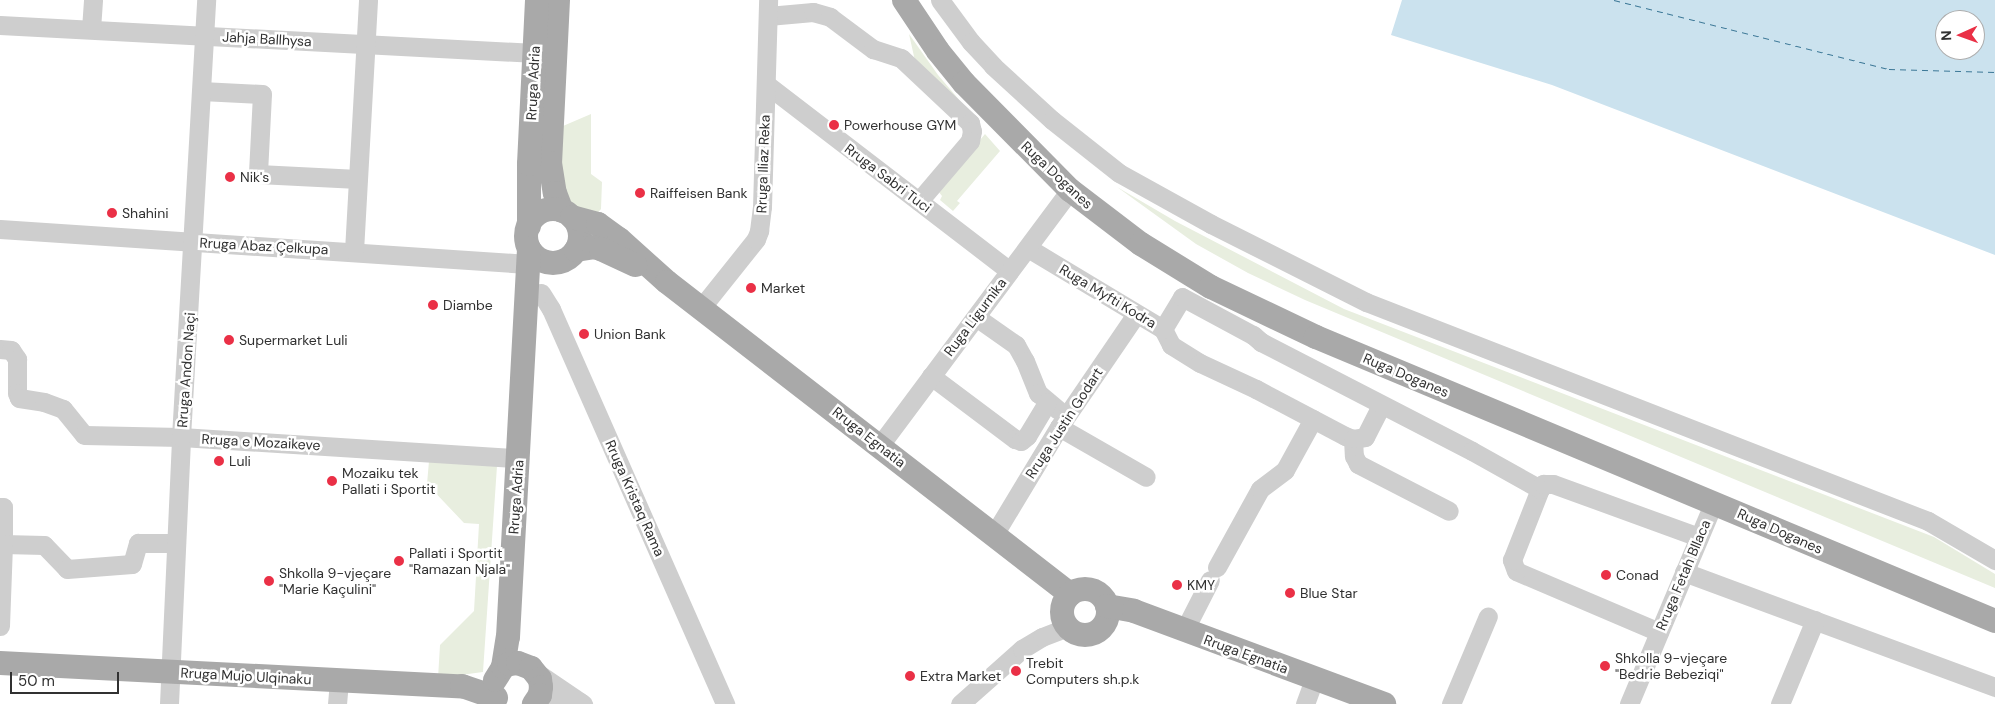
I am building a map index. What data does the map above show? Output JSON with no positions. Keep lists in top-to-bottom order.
{
  "streets": {
    "main road": [
      "Rruga Adria",
      "Ruga Doganes",
      "Rruga Egnatia",
      "Rruga Mujo Ulqinaku"
    ],
    "street": [
      "Jahja Ballhysa",
      "Rruga Iliaz Reka",
      "Rruga Sabri Tuci",
      "Rruga Abaz Çelkupa",
      "Ruga Myfti Kodra",
      "Ruga Ligurnika",
      "Rruga Andon Naçi",
      "Rruga Justin Godart",
      "Rruga e Mozaikeve",
      "Rruga Kristaq Rama",
      "Rruga Fetah Bllaca"
    ]
  },
  "crossings": [
    ["Jahja Ballhysa", "Rruga Adria"],
    ["Jahja Ballhysa", "Rruga Andon Naçi"],
    ["Rruga Adria", "Rruga Abaz Çelkupa"],
    ["Rruga Adria", "Rruga Egnatia"],
    ["Rruga Adria", "Rruga e Mozaikeve"],
    ["Rruga Adria", "Rruga Kristaq Rama"],
    ["Rruga Adria", "Rruga Mujo Ulqinaku"],
    ["Rruga Iliaz Reka", "Rruga Sabri Tuci"],
    ["Rruga Iliaz Reka", "Rruga Egnatia"],
    ["Ruga Doganes", "Ruga Ligurnika"],
    ["Ruga Doganes", "Rruga Fetah Bllaca"],
    ["Rruga Sabri Tuci", "Ruga Ligurnika"],
    ["Rruga Abaz Çelkupa", "Rruga Andon Naçi"],
    ["Rruga Abaz Çelkupa", "Rruga Egnatia"],
    ["Ruga Myfti Kodra", "Ruga Ligurnika"],
    ["Ruga Myfti Kodra", "Rruga Justin Godart"],
    ["Ruga Ligurnika", "Rruga Egnatia"],
    ["Rruga Andon Naçi", "Rruga e Mozaikeve"],
    ["Rruga Andon Naçi", "Rruga Mujo Ulqinaku"],
    ["Rruga Justin Godart", "Rruga Egnatia"]
  ],
  "places": [
    "Powerhouse GYM",
    "Nik's",
    "Raiffeisen Bank",
    "Shahini",
    "Market",
    "Diambe",
    "Union Bank",
    "Supermarket Luli",
    "Luli",
    "Mozaiku tek Pallati i Sportit",
    "Pallati i Sportit \"Ramazan Njala\"",
    "Conad",
    "Shkolla 9-vjeçare \"Marie Kaçulini\"",
    "KMY",
    "Blue Star",
    "Shkolla 9-vjeçare \"Bedrie Bebeziqi\"",
    "Trebit Computers sh.p.k",
    "Extra Market"
  ],
  "scale_bar": "50 m",
  "north": "left"
}
